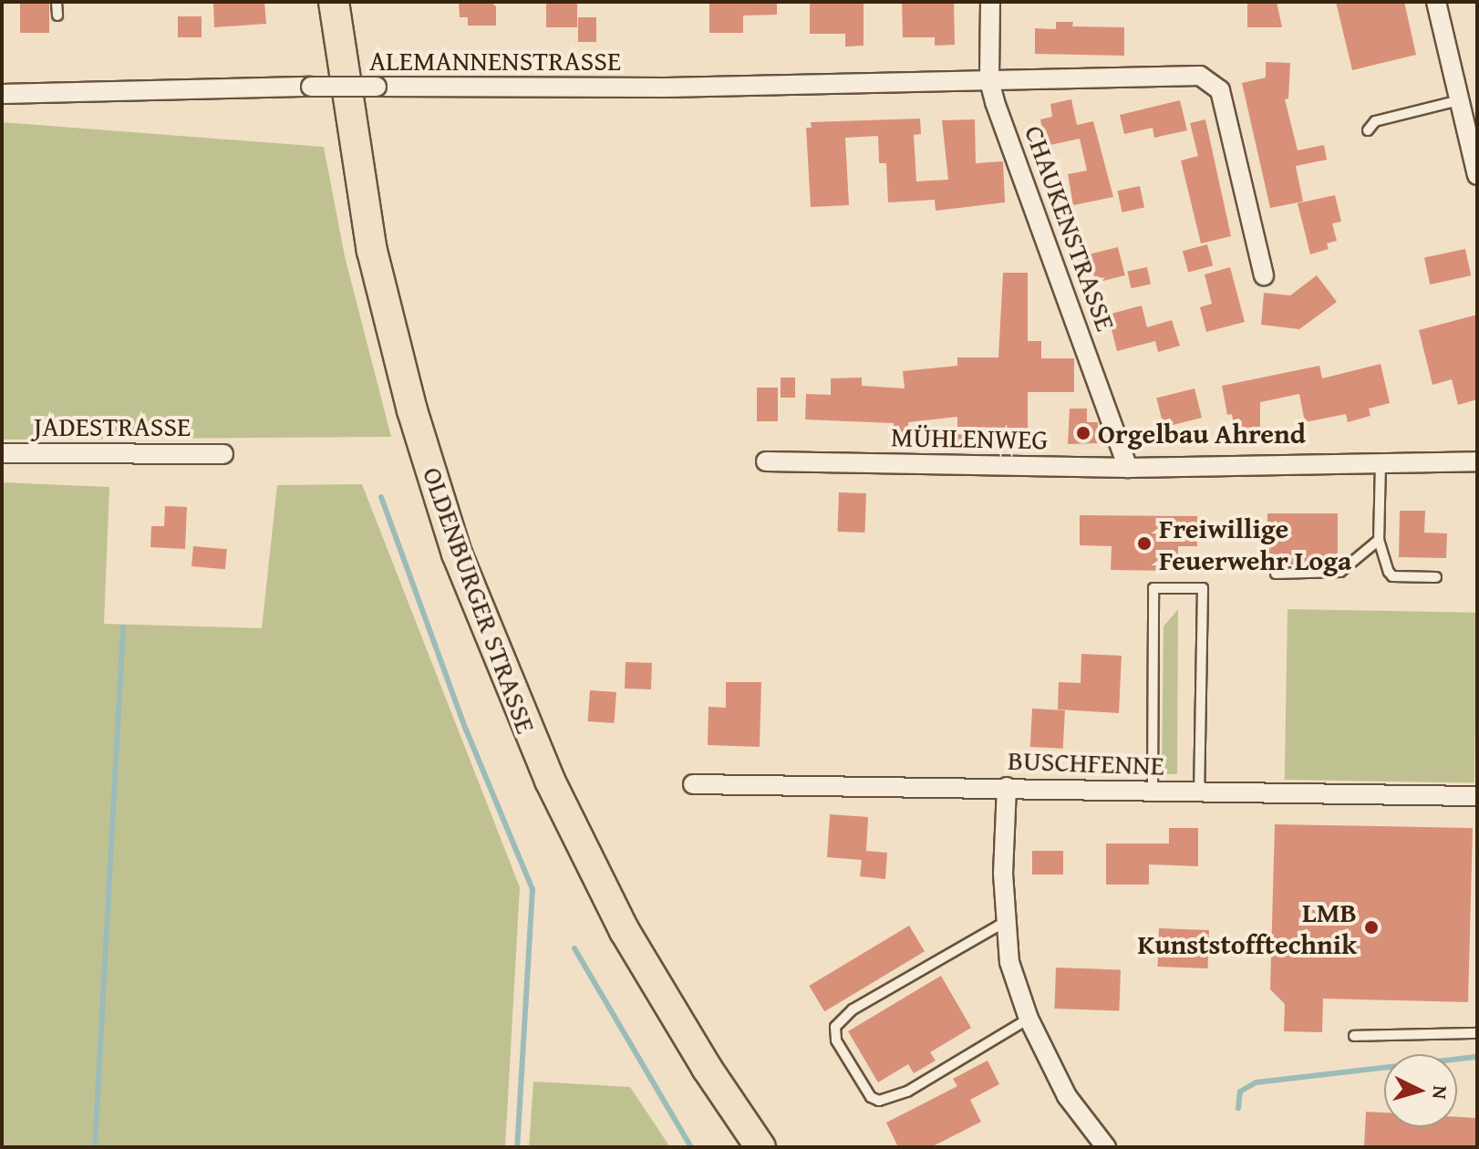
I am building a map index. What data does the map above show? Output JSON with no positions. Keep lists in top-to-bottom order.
{
  "streets": {
    "main road": ["OLDENBURGER STRASSE"],
    "street": [
      "ALEMANNENSTRASSE",
      "CHAUKENSTRASSE",
      "JADESTRASSE",
      "MÜHLENWEG",
      "BUSCHFENNE"
    ]
  },
  "crossings": [
    ["ALEMANNENSTRASSE", "CHAUKENSTRASSE"],
    ["CHAUKENSTRASSE", "MÜHLENWEG"]
  ],
  "places": ["Orgelbau Ahrend", "Freiwillige Feuerwehr Loga", "LMB Kunststofftechnik"],
  "north": "right"
}
